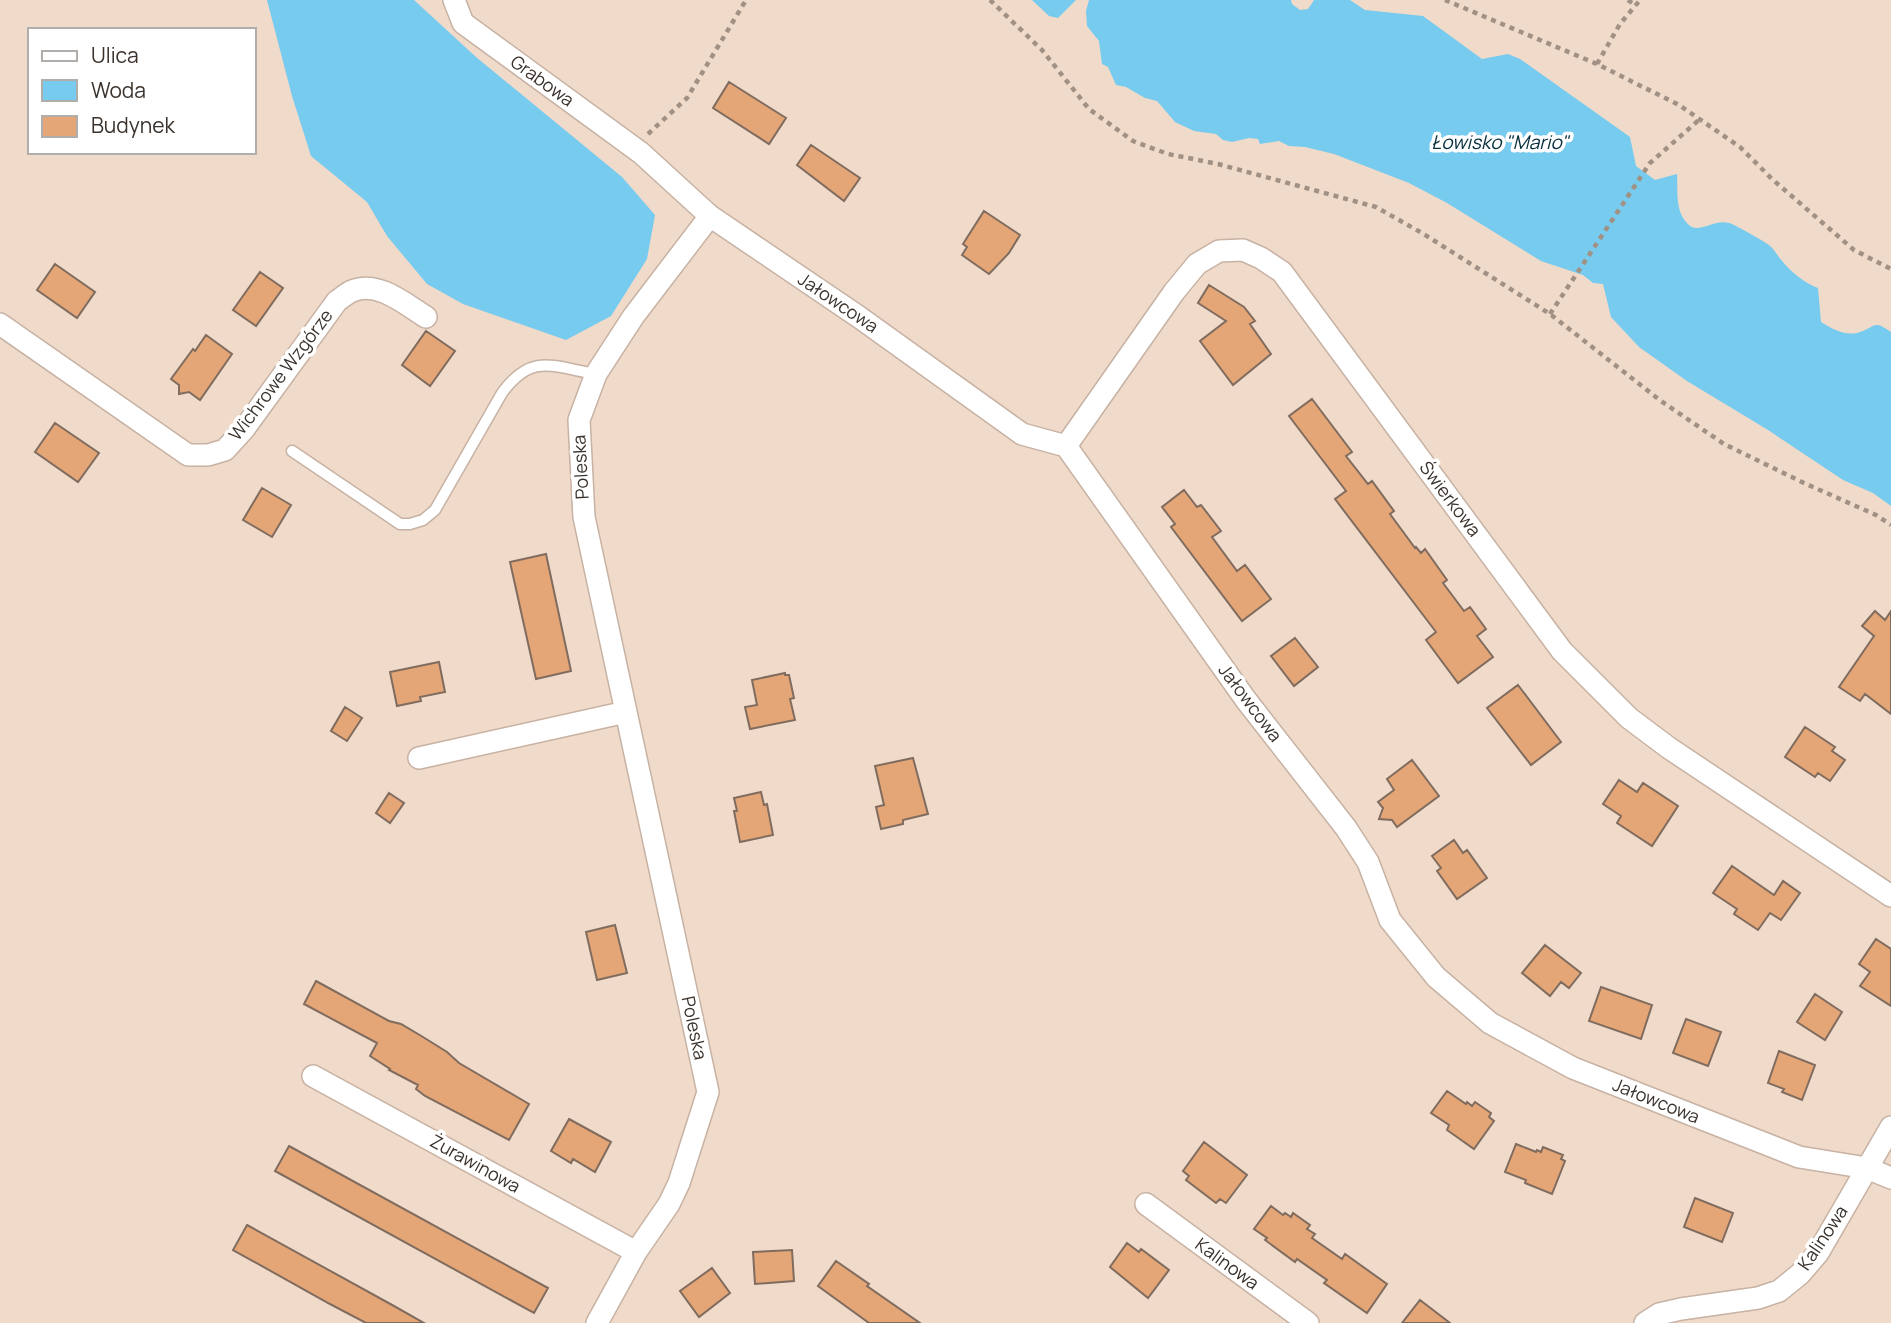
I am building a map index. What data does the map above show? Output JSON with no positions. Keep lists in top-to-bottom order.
{
  "streets": {
    "street": [
      "Grabowa",
      "Jałowcowa",
      "Wichrowe Wzgórze",
      "Poleska",
      "Świerkowa",
      "Żurawinowa",
      "Kalinowa"
    ]
  },
  "crossings": [
    ["Grabowa", "Jałowcowa"],
    ["Jałowcowa", "Poleska"],
    ["Jałowcowa", "Świerkowa"],
    ["Jałowcowa", "Kalinowa"],
    ["Poleska", "Żurawinowa"]
  ],
  "water": ["Łowisko \"Mario\""],
  "legend": ["Ulica", "Woda", "Budynek"]
}
